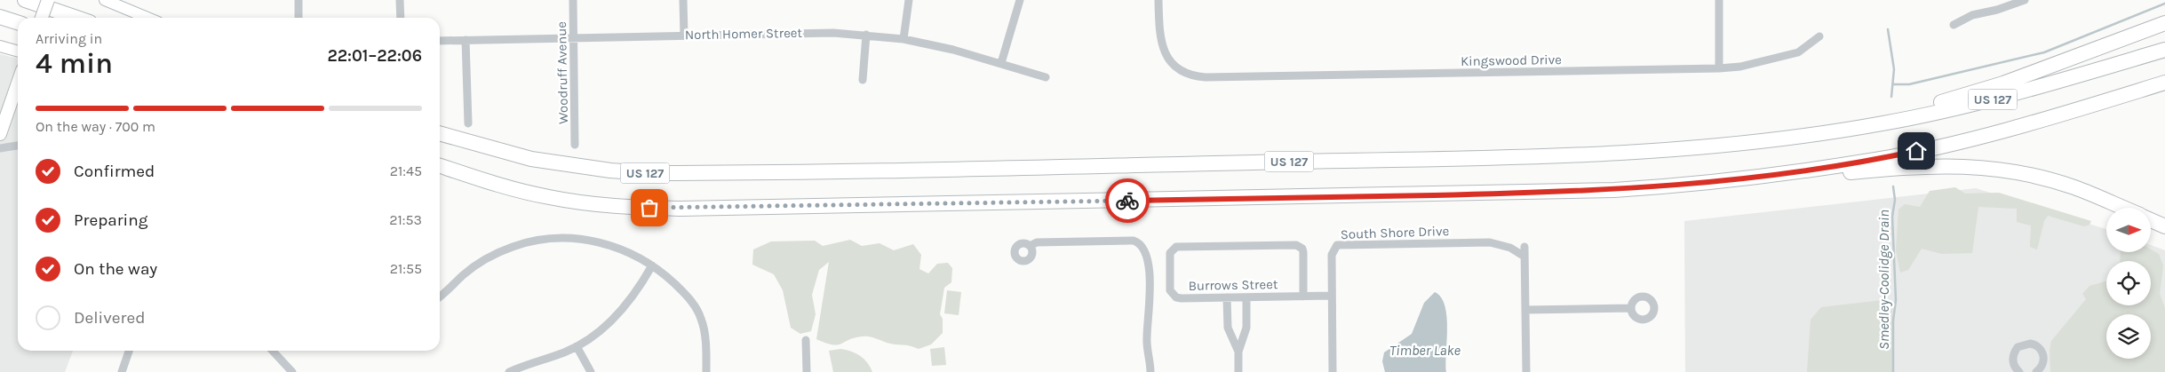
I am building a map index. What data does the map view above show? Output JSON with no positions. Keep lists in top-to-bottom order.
{
  "streets": {
    "highway": ["US 127"],
    "street": [
      "North Homer Street",
      "Kingswood Drive",
      "Woodruff Avenue",
      "South Shore Drive",
      "Burrows Street"
    ]
  },
  "crossings": [
    ["North Homer Street", "Woodruff Avenue"],
    ["South Shore Drive", "Burrows Street"]
  ],
  "water": ["Smedley-Coolidge Drain", "Timber Lake"],
  "north": "right",
  "page": {
    "heading": ["4 min", "Arriving in", "22:01–22:06"],
    "bar": "On the way · 700 m",
    "list": [
      ["Confirmed", "21:45"],
      ["Preparing", "21:53"],
      ["On the way", "21:55"],
      "Delivered"
    ]
  }
}
